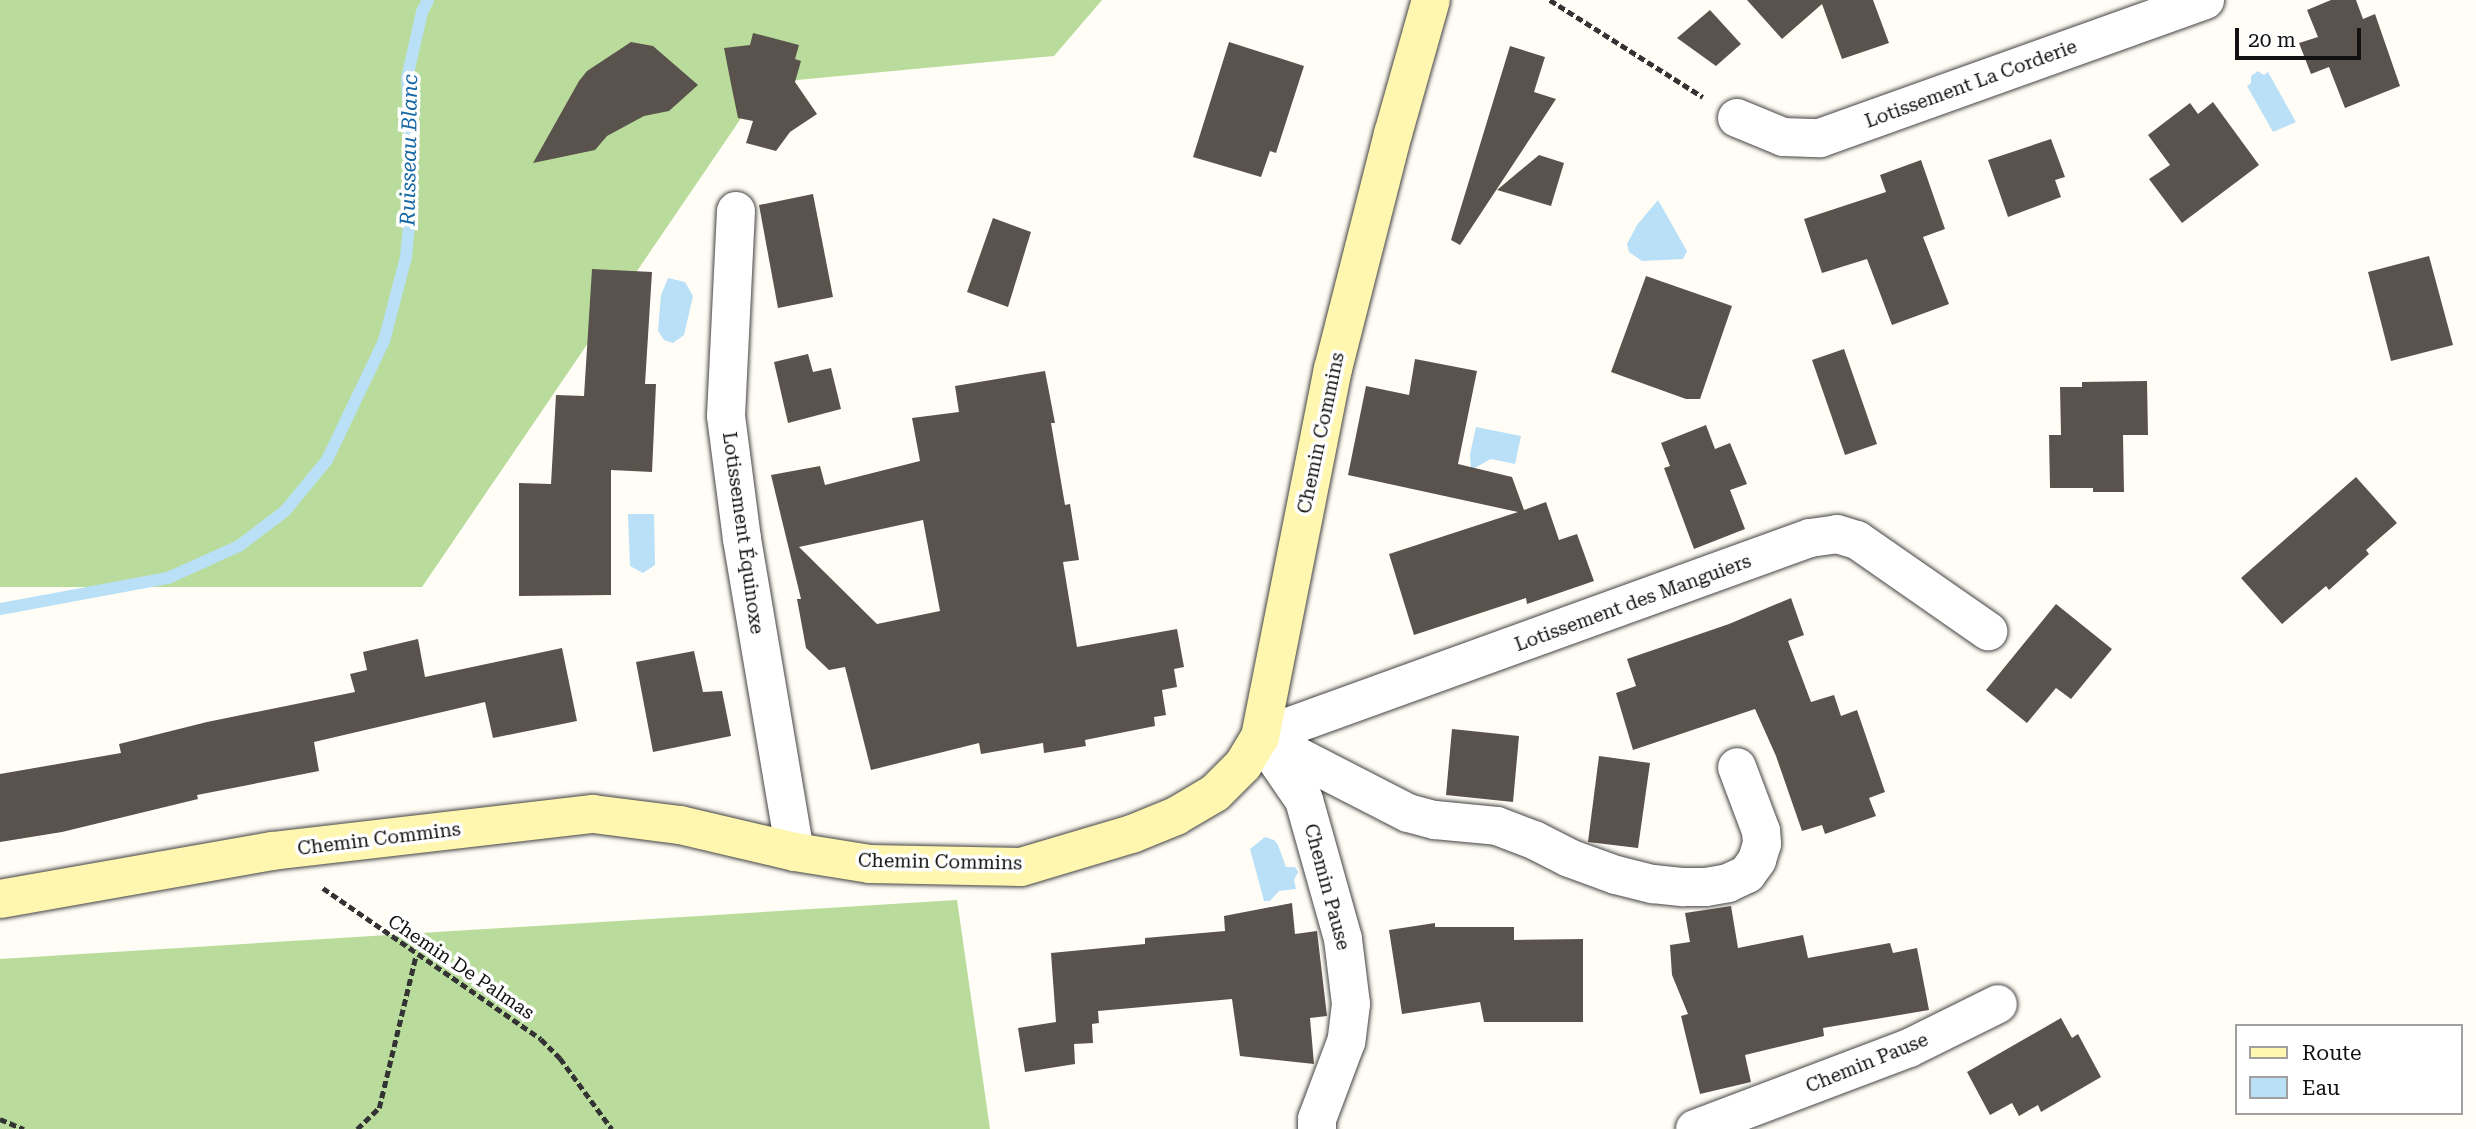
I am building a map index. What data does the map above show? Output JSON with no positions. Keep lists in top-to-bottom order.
{
  "streets": {
    "street": [
      "Lotissement La Corderie",
      "Chemin Commins",
      "Lotissement Équinoxe",
      "Lotissement des Manguiers",
      "Chemin Pause"
    ],
    "path": ["Chemin De Palmas"]
  },
  "crossings": [
    ["Chemin Commins", "Lotissement Équinoxe"],
    ["Chemin Commins", "Lotissement des Manguiers"],
    ["Chemin Commins", "Chemin Pause"],
    ["Chemin Commins", "Chemin De Palmas"],
    ["Lotissement des Manguiers", "Chemin Pause"]
  ],
  "water": ["Ruisseau Blanc"],
  "legend": ["Route", "Eau"],
  "scale_bar": "20 m"
}
